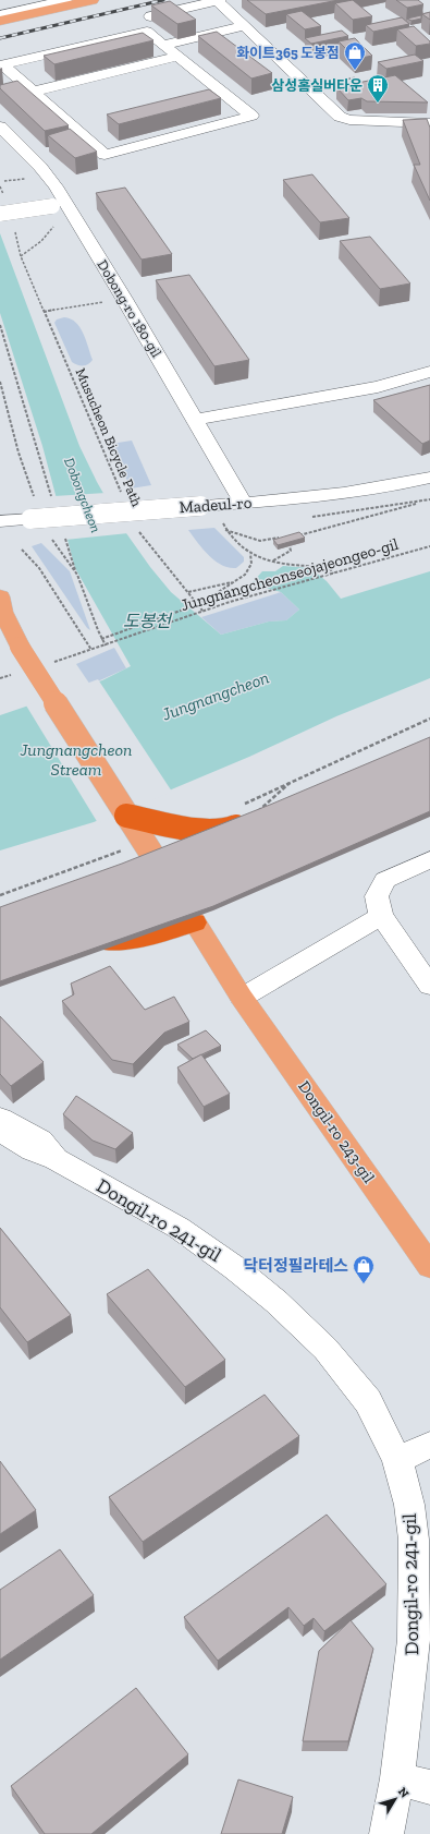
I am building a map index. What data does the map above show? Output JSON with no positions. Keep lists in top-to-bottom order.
{
  "streets": {
    "main road": ["Dongil-ro 243-gil"],
    "street": ["Dobong-ro 180-gil", "Madeul-ro", "Dongil-ro 241-gil"],
    "path": ["Musucheon Bicycle Path", "Jungnangcheonseojajeongeo-gil"]
  },
  "crossings": [
    ["Dobong-ro 180-gil", "Madeul-ro"],
    ["Musucheon Bicycle Path", "Jungnangcheonseojajeongeo-gil"]
  ],
  "water": [
    "Dobongcheon",
    "도봉천",
    "Jungnangcheon",
    "Jungnangcheon Stream"
  ],
  "places": {
    "shop": ["화이트365 도봉점", "닥터정필라테스"],
    "building": ["삼성홈실버타운"]
  },
  "north": "top right"
}
